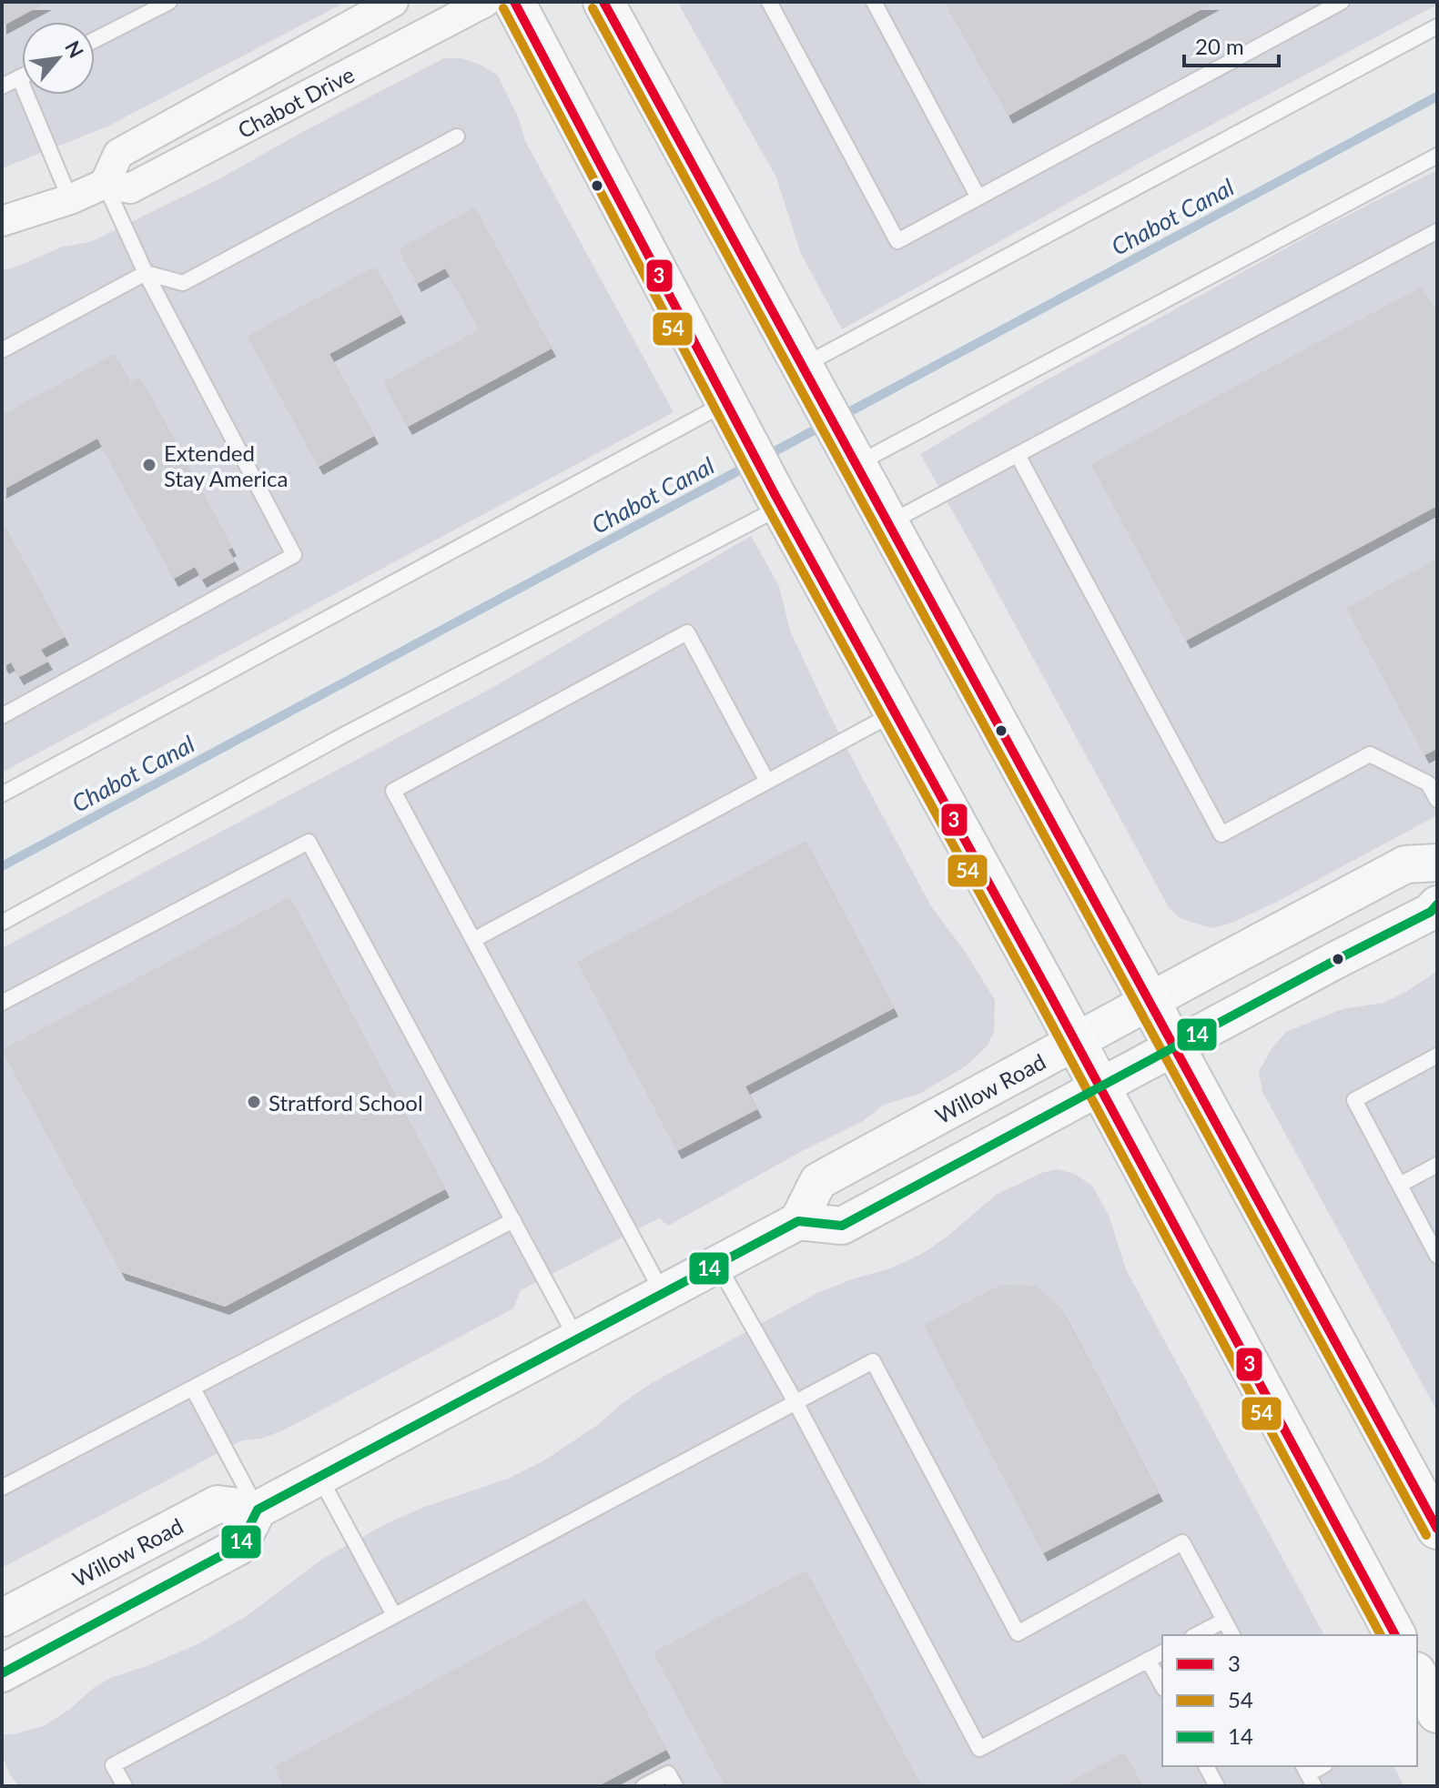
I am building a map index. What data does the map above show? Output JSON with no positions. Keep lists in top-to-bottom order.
{
  "streets": {
    "street": ["Chabot Drive", "Willow Road"]
  },
  "water": ["Chabot Canal"],
  "places": ["Extended Stay America", "Stratford School"],
  "lines": ["transit line 3", "transit line 54", "transit line 14"],
  "legend": ["3", "54", "14"],
  "scale_bar": "20 m",
  "north": "top right"
}
